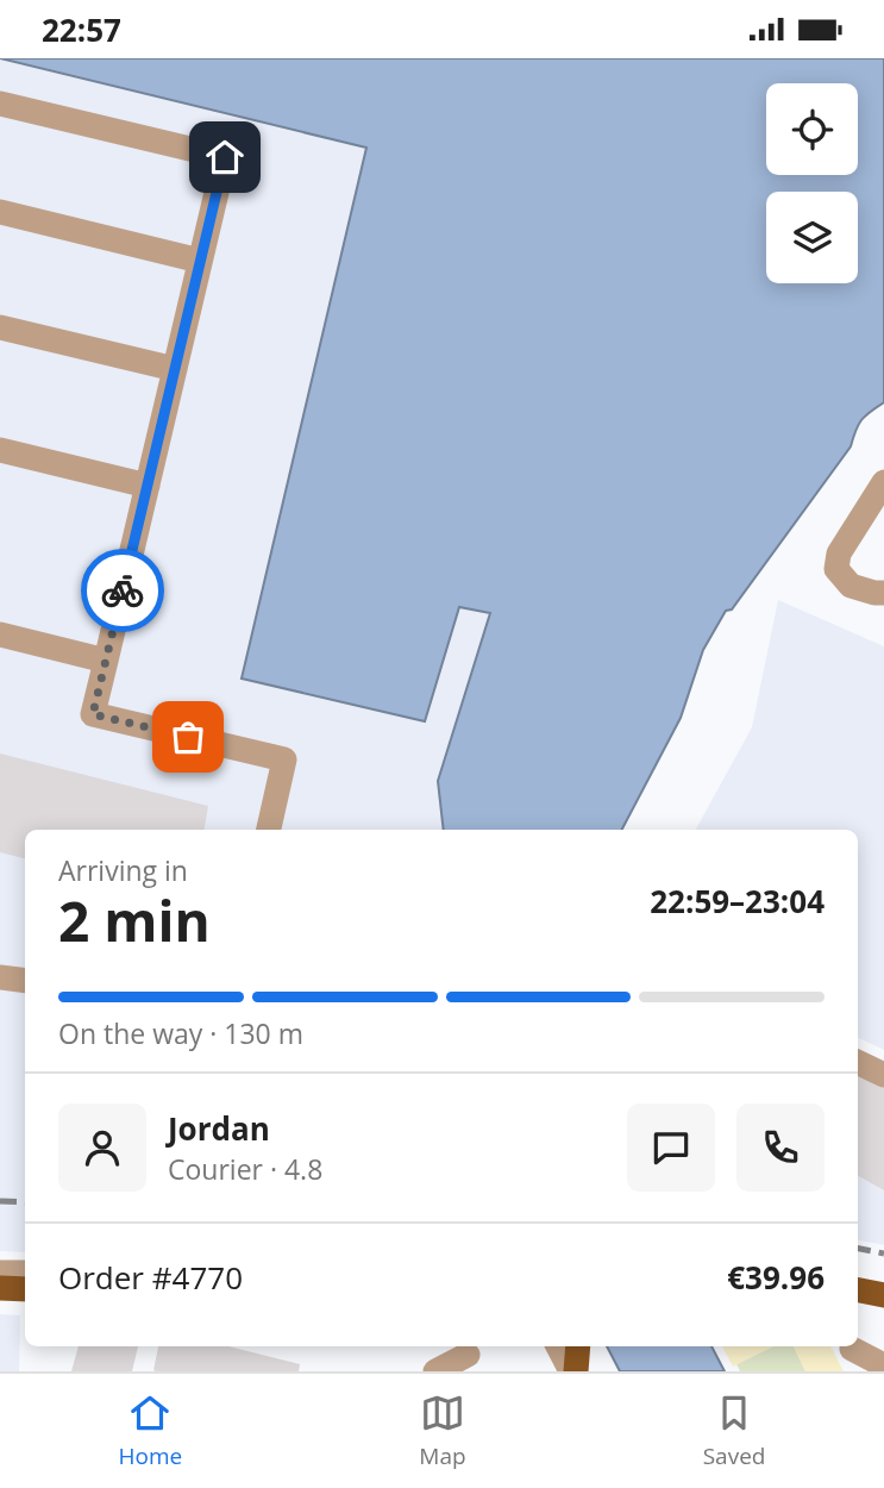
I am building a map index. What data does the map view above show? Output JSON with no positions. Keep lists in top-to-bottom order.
{
  "page": {
    "status": "22:57",
    "heading": ["2 min", "Arriving in", "22:59–23:04"],
    "panel": [
      "Jordan",
      "Courier · 4.8",
      "Order #4770",
      "€39.96"
    ],
    "bar": "On the way · 130 m",
    "tabs": ["Home", "Map", "Saved"]
  }
}
